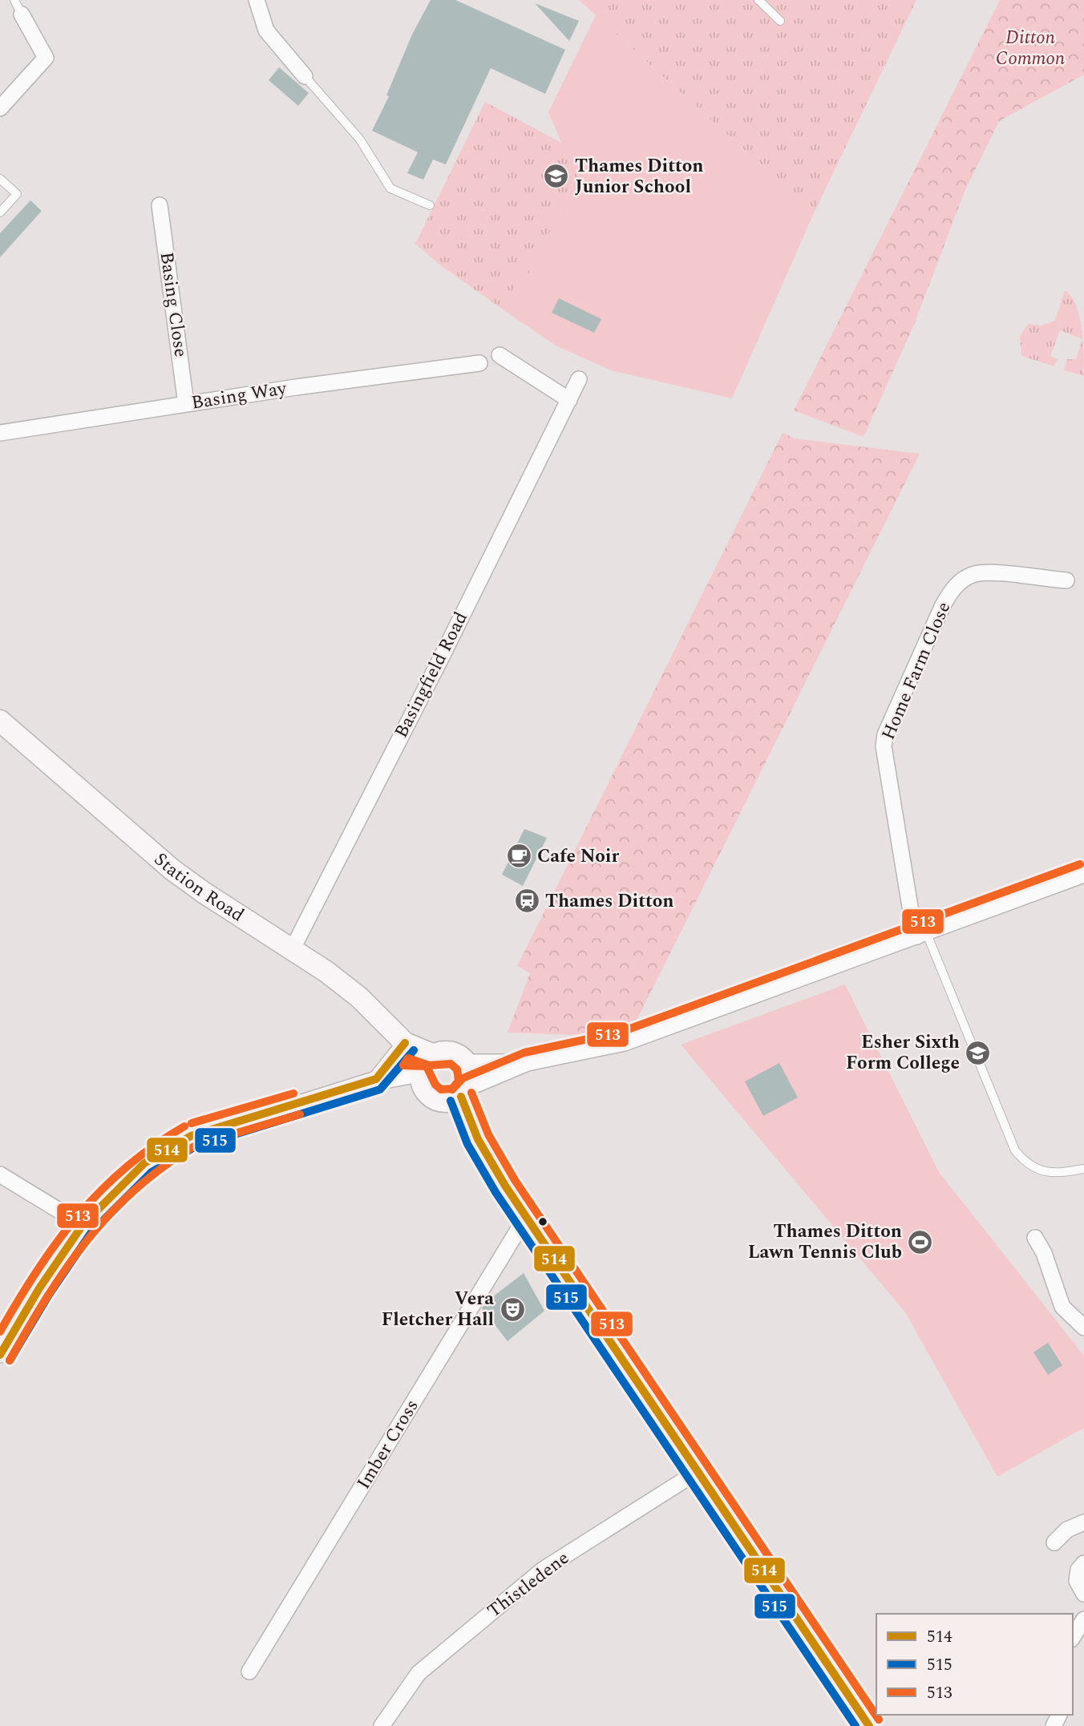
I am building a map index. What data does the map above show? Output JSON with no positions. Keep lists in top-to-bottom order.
{
  "streets": {
    "main road": ["Station Road"],
    "street": [
      "Basing Close",
      "Basing Way",
      "Home Farm Close",
      "Basingfield Road",
      "Imber Cross",
      "Thistledene"
    ]
  },
  "crossings": [
    ["Basing Close", "Basing Way"],
    ["Basingfield Road", "Station Road"]
  ],
  "parks": ["Ditton Common"],
  "places": {
    "school or university": ["Thames Ditton Junior School", "Esher Sixth Form College"],
    "cafe": ["Cafe Noir"],
    "station": ["Thames Ditton"],
    "sports": ["Thames Ditton Lawn Tennis Club"],
    "theatre": ["Vera Fletcher Hall"]
  },
  "lines": ["transit line 513", "transit line 514", "transit line 515"],
  "legend": ["514", "515", "513"]
}
